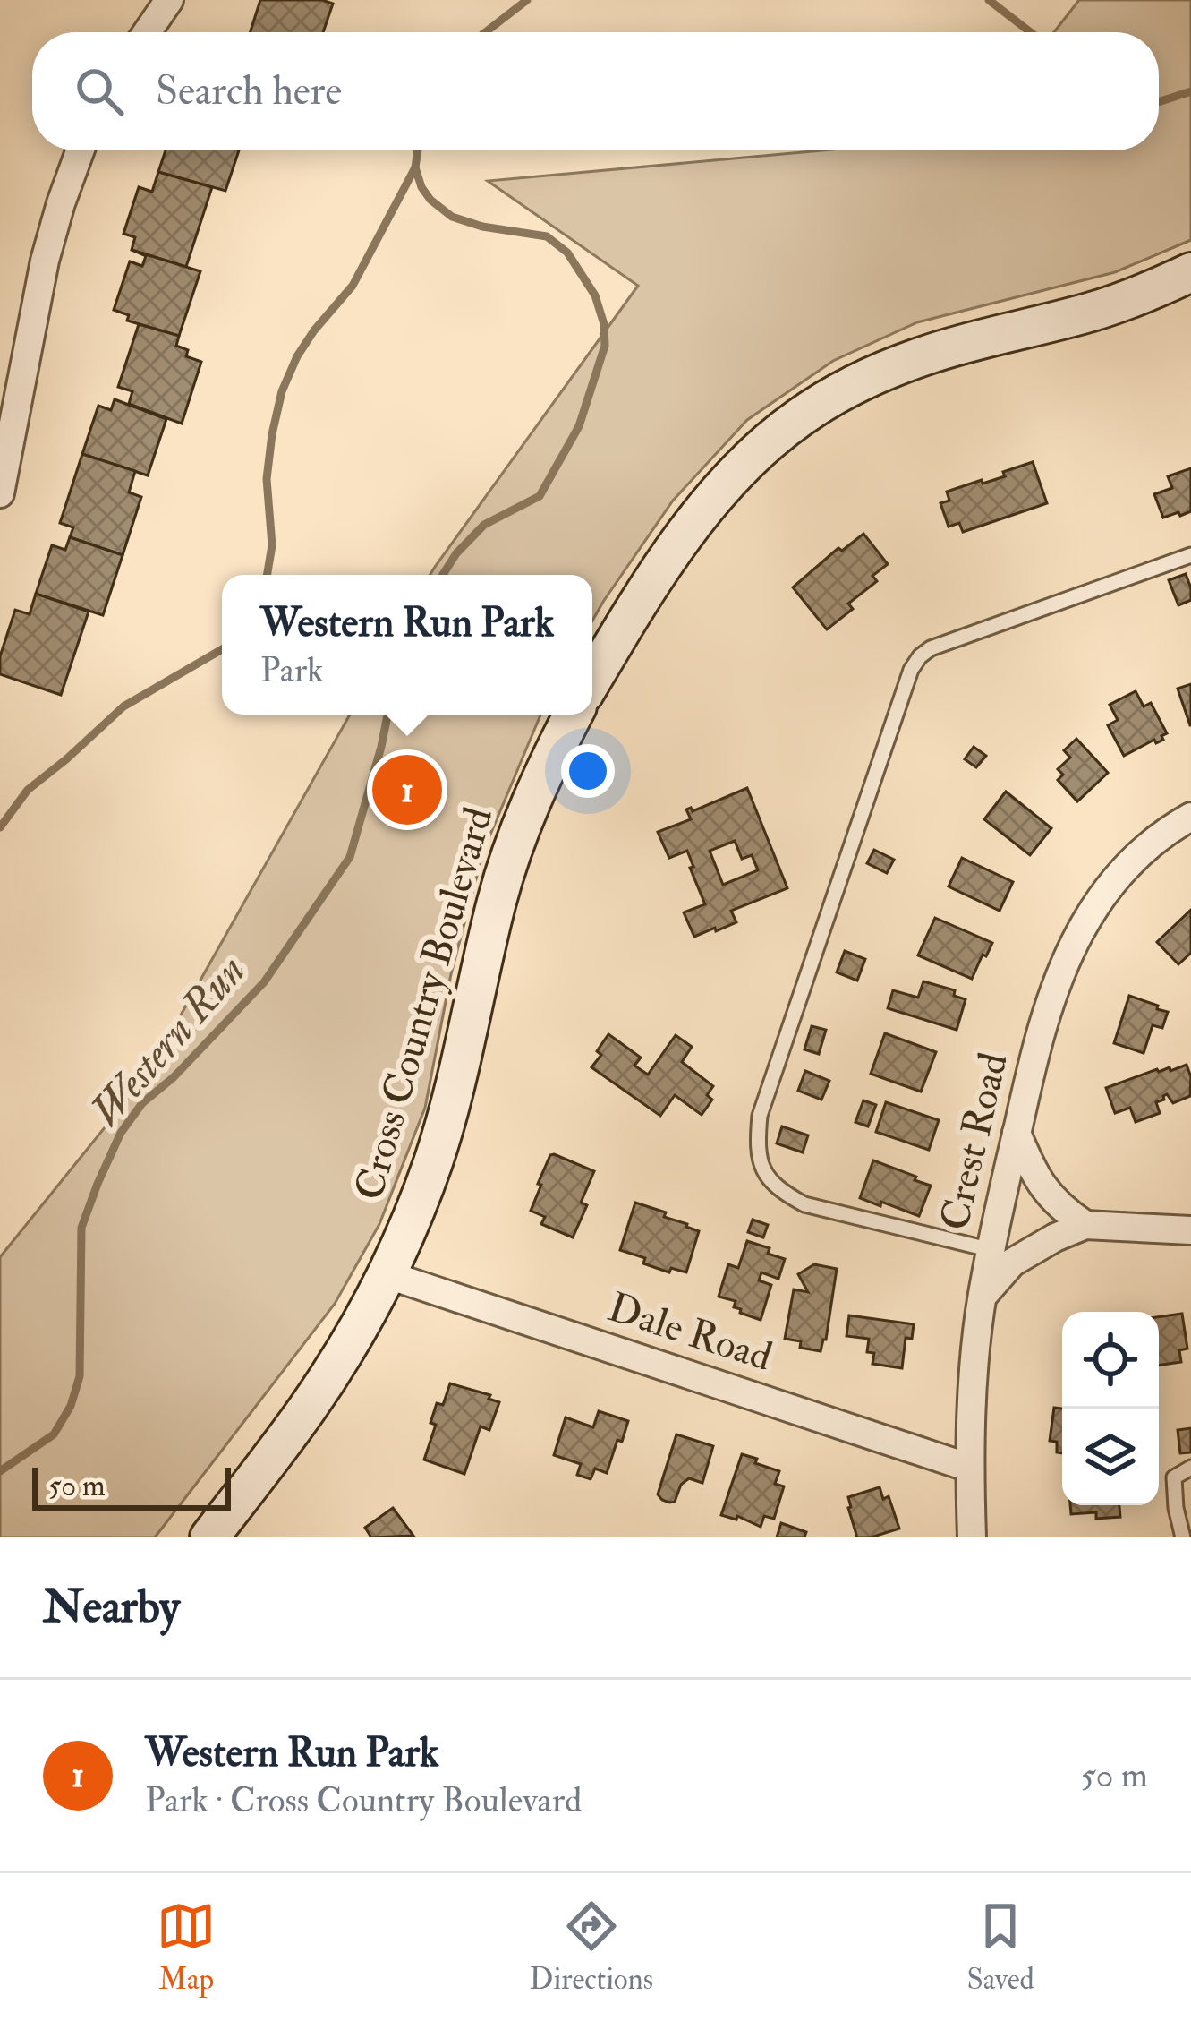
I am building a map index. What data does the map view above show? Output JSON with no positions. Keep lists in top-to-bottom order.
{
  "streets": {
    "main road": ["Cross Country Boulevard"],
    "street": ["Crest Road", "Dale Road"]
  },
  "crossings": [
    ["Cross Country Boulevard", "Dale Road"],
    ["Crest Road", "Dale Road"]
  ],
  "water": ["Western Run"],
  "scale_bar": "50 m",
  "page": {
    "search": "Search here",
    "popup": ["Western Run Park", "Park"],
    "pins": "1",
    "scale": "50 m",
    "heading": "Nearby",
    "list": [
      {
        "mark": "1",
        "name": "Western Run Park",
        "note": "Park · Cross Country Boulevard",
        "value": "50 m"
      }
    ],
    "nav": ["Map", "Directions", "Saved"]
  }
}
